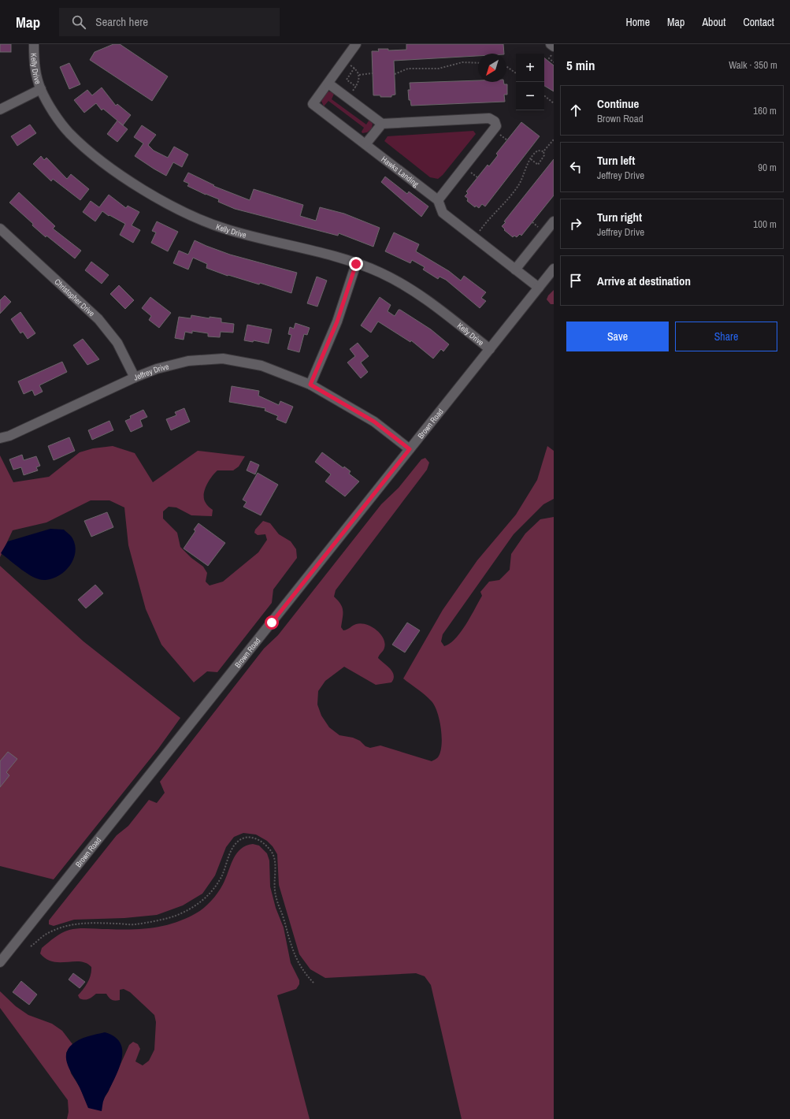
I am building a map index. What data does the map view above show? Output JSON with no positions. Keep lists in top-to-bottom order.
{
  "streets": {
    "street": [
      "Kelly Drive",
      "Hawks Landing",
      "Christopher Drive",
      "Jeffrey Drive",
      "Brown Road"
    ]
  },
  "crossings": [
    ["Kelly Drive", "Brown Road"],
    ["Hawks Landing", "Brown Road"],
    ["Christopher Drive", "Jeffrey Drive"],
    ["Jeffrey Drive", "Brown Road"]
  ],
  "north": "bottom left",
  "page": {
    "header": "Map",
    "search": "Search here",
    "nav": [
      "Home",
      "Map",
      "About",
      "Contact"
    ],
    "heading": ["5 min", "Walk · 350 m"],
    "map_buttons": ["+", "−"],
    "list": [
      ["Continue", "Brown Road", "160 m"],
      ["Turn left", "Jeffrey Drive", "90 m"],
      ["Turn right", "Jeffrey Drive", "100 m"],
      "Arrive at destination"
    ],
    "buttons": ["Save", "Share"]
  }
}
